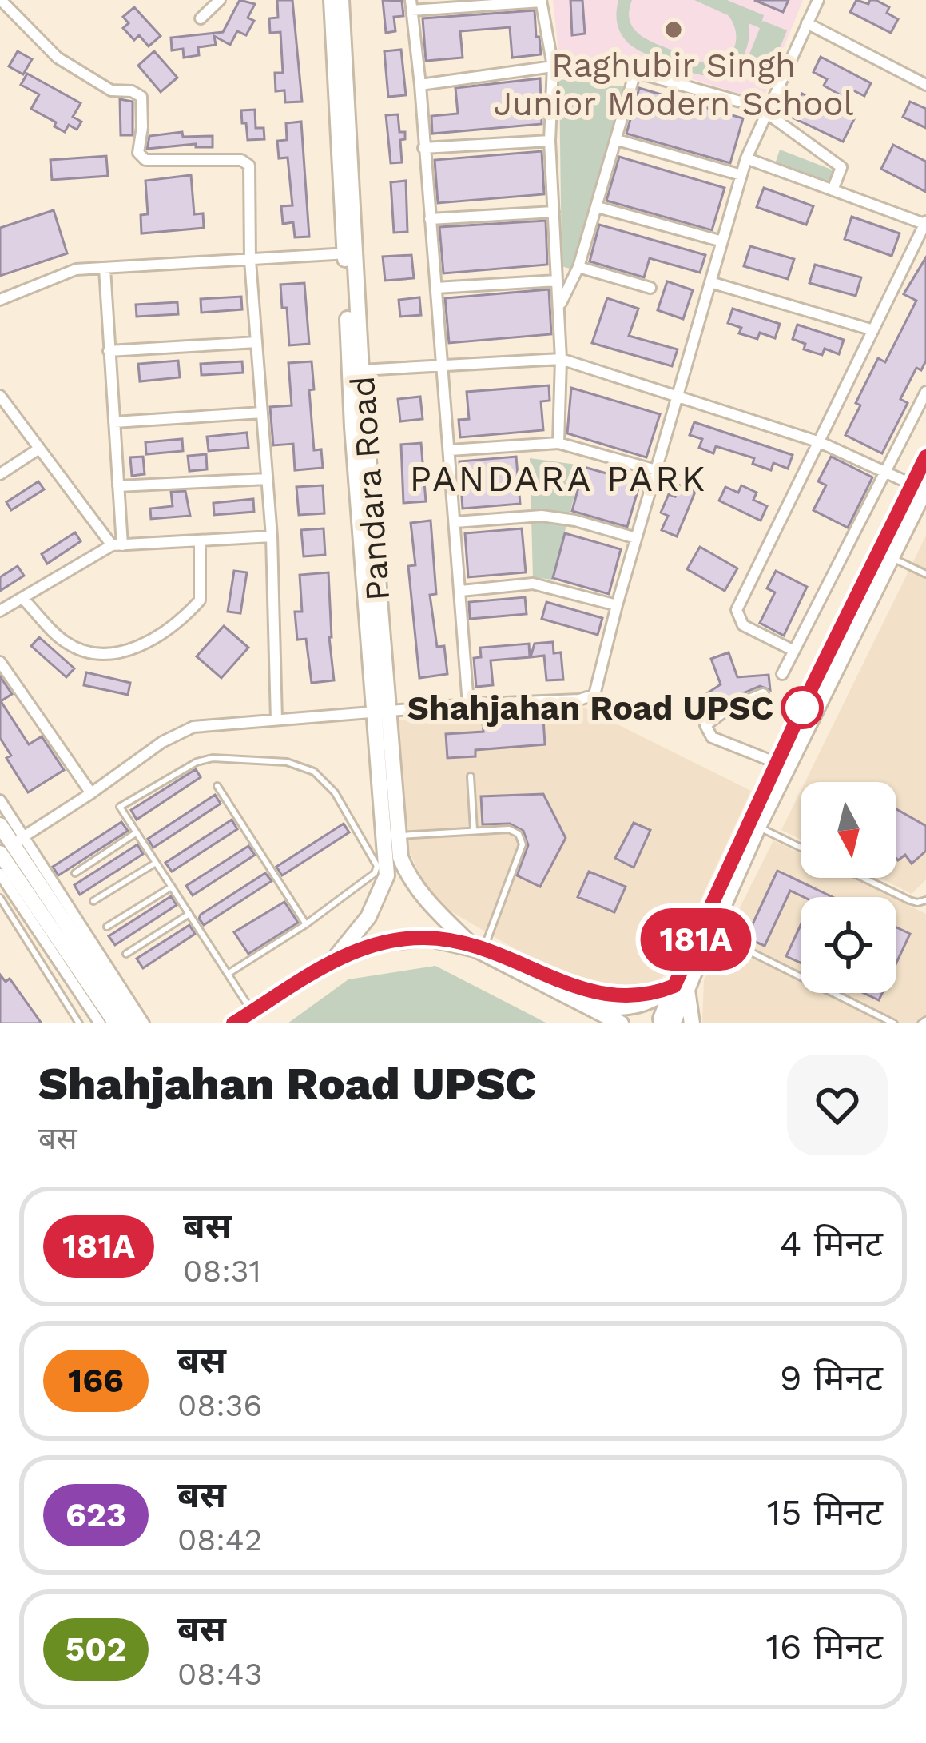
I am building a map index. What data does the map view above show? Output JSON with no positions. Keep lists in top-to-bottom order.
{
  "streets": {
    "main road": ["Pandara Road"]
  },
  "districts": ["PANDARA PARK"],
  "places": ["Raghubir Singh Junior Modern School", "Shahjahan Road UPSC"],
  "lines": ["bus line 181A"],
  "north": "bottom",
  "page": {
    "on_map": "181A",
    "heading": ["Shahjahan Road UPSC", "बस"],
    "list": [
      {
        "mark": "181A",
        "name": "बस",
        "note": "08:31",
        "value": "4 मिनट"
      },
      {
        "mark": "166",
        "name": "बस",
        "note": "08:36",
        "value": "9 मिनट"
      },
      {
        "mark": "623",
        "name": "बस",
        "note": "08:42",
        "value": "15 मिनट"
      },
      {
        "mark": "502",
        "name": "बस",
        "note": "08:43",
        "value": "16 मिनट"
      }
    ]
  }
}
